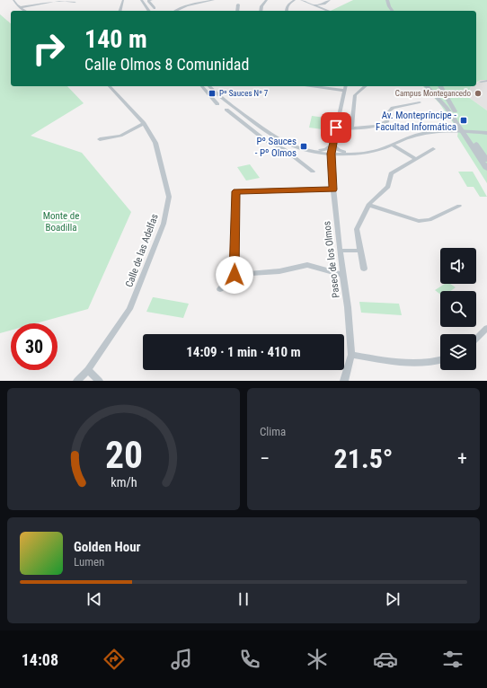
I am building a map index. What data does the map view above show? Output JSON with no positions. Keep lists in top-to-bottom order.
{
  "streets": {
    "street": ["Calle de las Adelfas", "Paseo de los Olmos"]
  },
  "parks": ["Monte de Boadilla"],
  "places": {
    "transit": ["Pº Sauces Nº 7", "Av. Montepríncipe - Facultad Informática", "Pº Sauces - Pº Olmos"],
    "other": ["Campus Montegancedo"]
  },
  "page": {
    "turn": ["140 m", "Calle Olmos 8 Comunidad"],
    "limit": "30",
    "trip": "14:09 · 1 min · 410 m",
    "tile": "Clima",
    "heat": ["−", "21.5°", "+"],
    "song": ["Golden Hour", "Lumen"],
    "tabs": "14:08",
    "gauge": ["20", "km/h"]
  }
}
